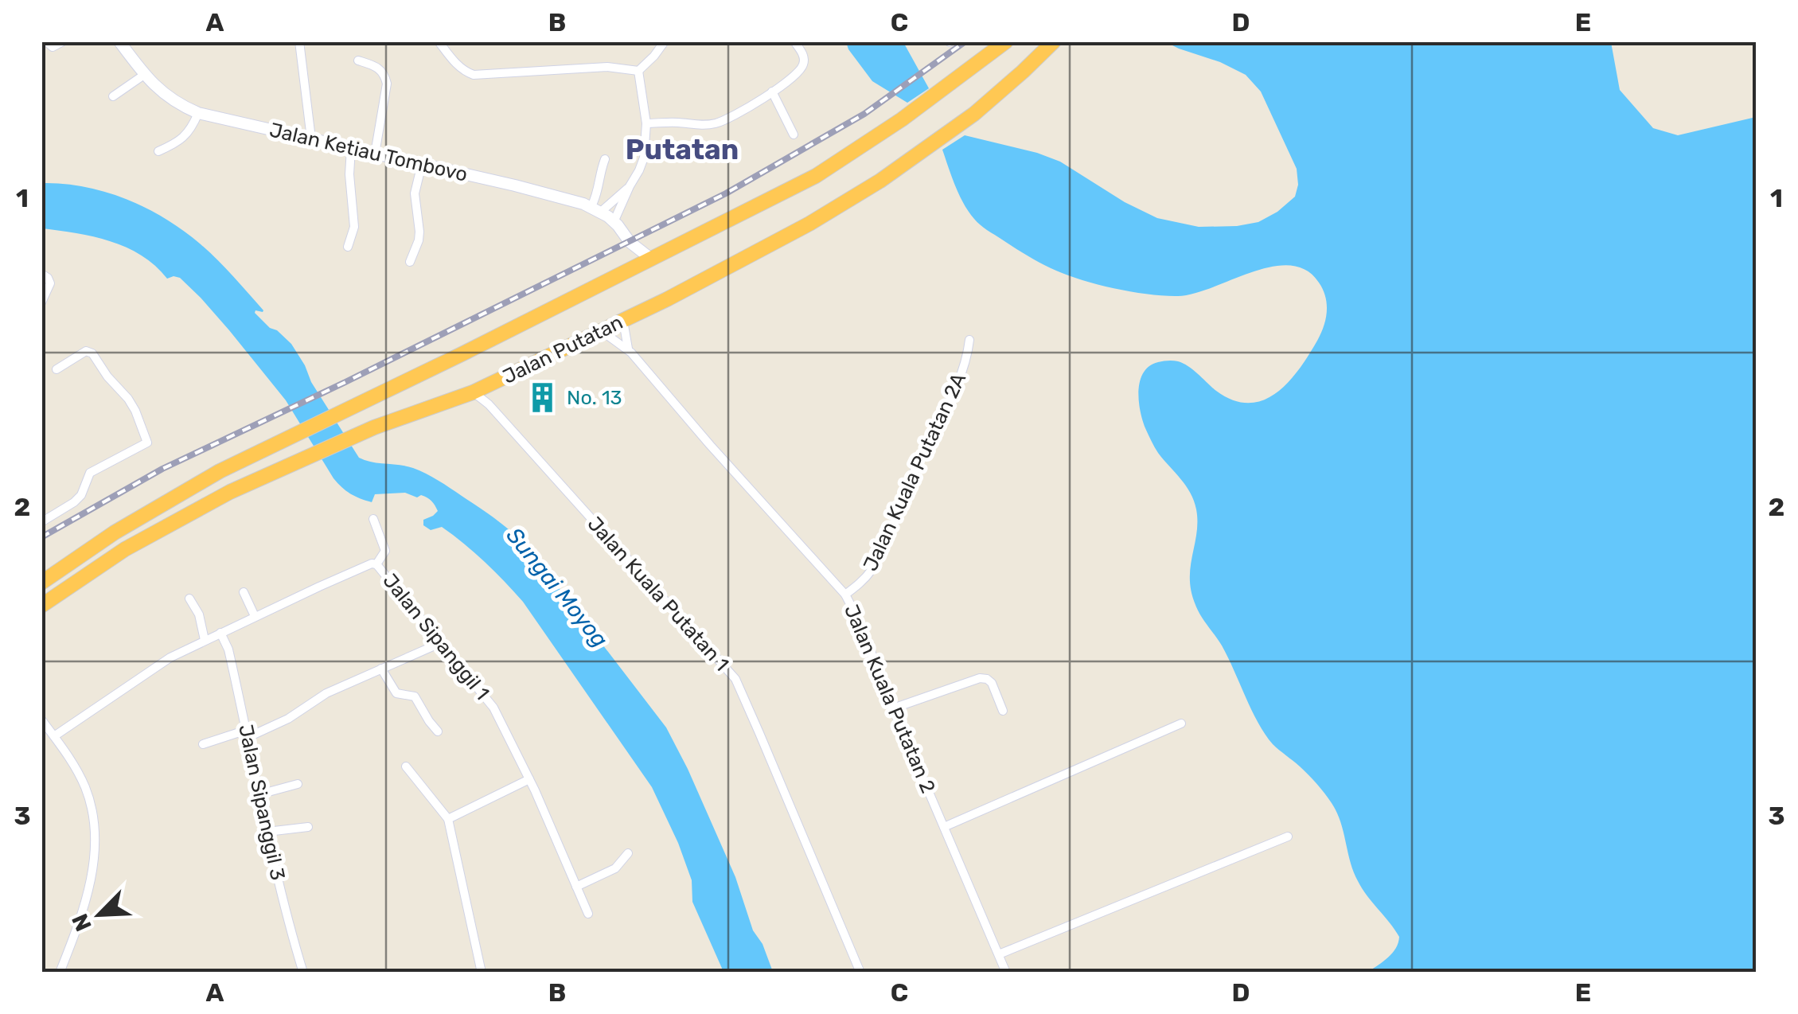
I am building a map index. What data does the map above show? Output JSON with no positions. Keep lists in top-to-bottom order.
{
  "streets": {
    "highway": ["Jalan Putatan"],
    "street": [
      "Jalan Ketiau Tombovo",
      "Jalan Kuala Putatan 2A",
      "Jalan Kuala Putatan 1",
      "Jalan Sipanggil 1",
      "Jalan Kuala Putatan 2",
      "Jalan Sipanggil 3"
    ]
  },
  "crossings": [
    ["Jalan Ketiau Tombovo", "Jalan Putatan"],
    ["Jalan Putatan", "Jalan Kuala Putatan 1"],
    ["Jalan Putatan", "Jalan Kuala Putatan 2"],
    ["Jalan Kuala Putatan 2A", "Jalan Kuala Putatan 2"],
    ["Jalan Sipanggil 1", "Jalan Sipanggil 3"]
  ],
  "districts": ["Putatan"],
  "water": ["Sungai Moyog"],
  "places": {
    "building": ["No. 13"]
  },
  "north": "bottom left",
  "grid": {
    "columns": [
      "A",
      "B",
      "C",
      "D",
      "E"
    ],
    "rows": ["1", "2", "3"]
  }
}
